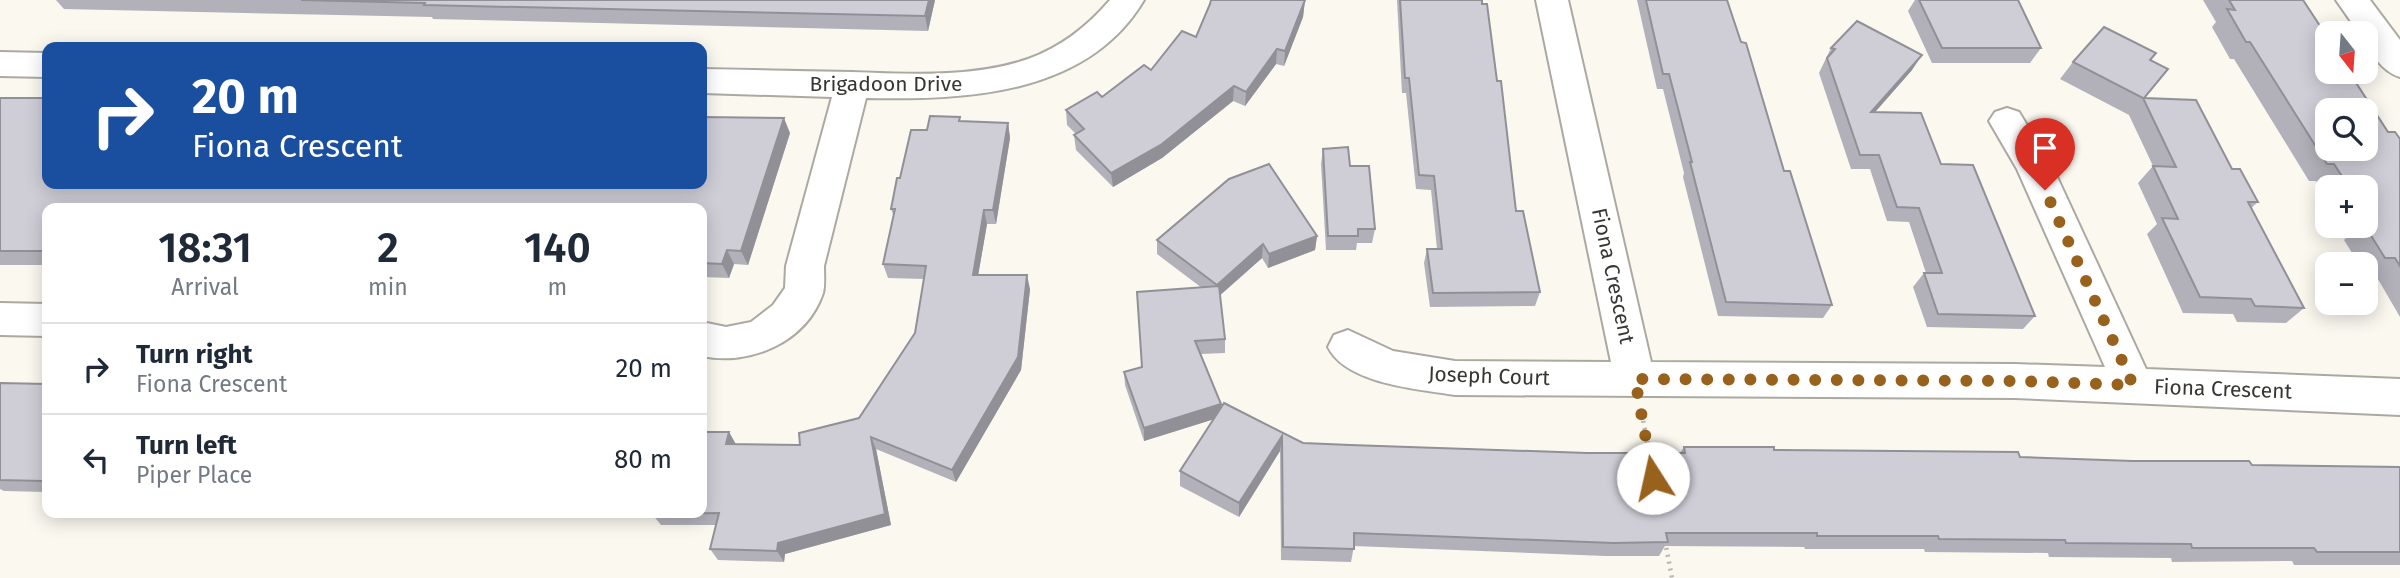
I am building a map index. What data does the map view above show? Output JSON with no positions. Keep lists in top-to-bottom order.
{
  "streets": {
    "street": ["Brigadoon Drive", "Fiona Crescent", "Joseph Court"]
  },
  "crossings": [
    ["Fiona Crescent", "Joseph Court"]
  ],
  "north": "bottom",
  "page": {
    "map_buttons": ["+", "−"],
    "turn": ["20 m", "Fiona Crescent"],
    "eta": [
      "18:31",
      "Arrival",
      "2",
      "min",
      "140",
      "m"
    ],
    "list": [
      {
        "name": "Turn right",
        "note": "Fiona Crescent",
        "value": "20 m"
      },
      {
        "name": "Turn left",
        "note": "Piper Place",
        "value": "80 m"
      }
    ]
  }
}
